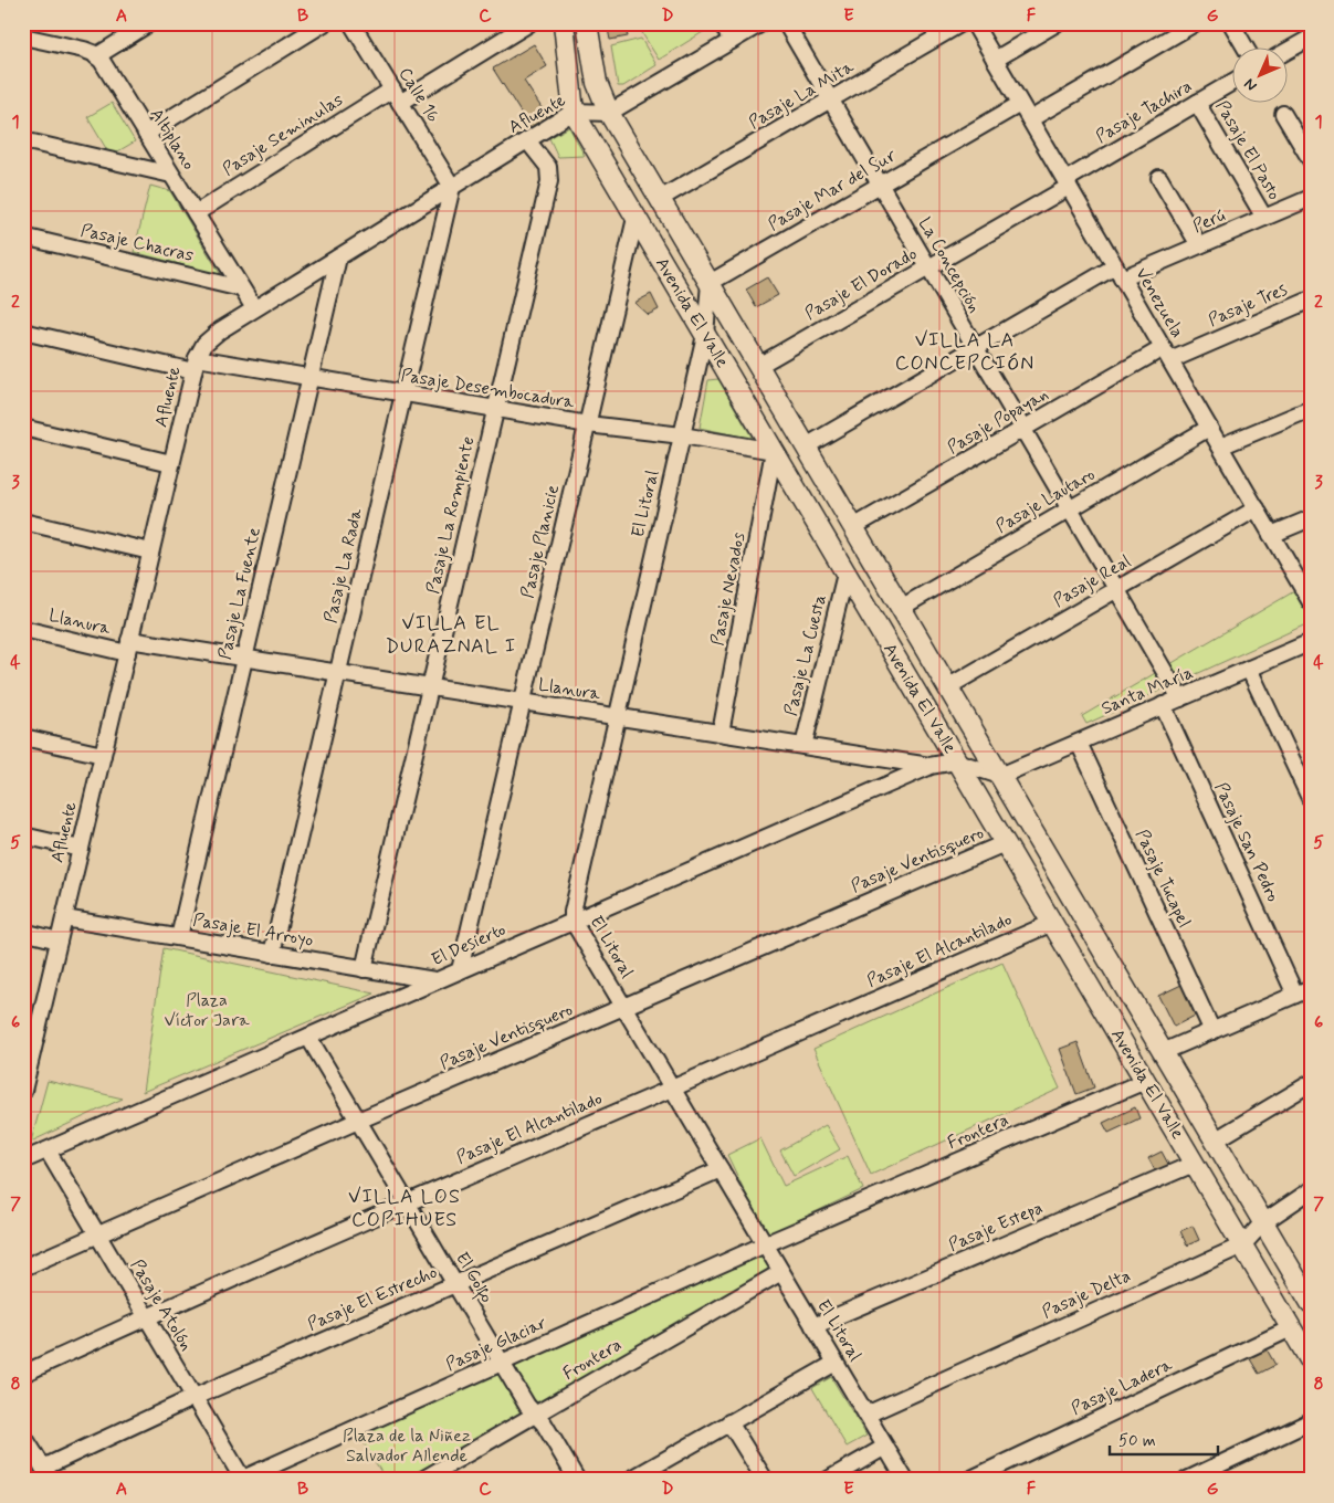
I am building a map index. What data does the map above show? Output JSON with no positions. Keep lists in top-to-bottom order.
{
  "streets": {
    "street": [
      "Calle 16",
      "Pasaje La Mita",
      "Pasaje Tachira",
      "Afluente",
      "Pasaje Seminulas",
      "Altiplano",
      "Pasaje El Pasto",
      "Pasaje Mar del Sur",
      "Perú",
      "Pasaje Chacras",
      "La Concepción",
      "Pasaje El Dorado",
      "Venezuela",
      "Pasaje Tres",
      "Avenida El Valle",
      "Pasaje Desembocadura",
      "Pasaje Popayan",
      "Pasaje Lautaro",
      "El Litoral",
      "Pasaje La Rompiente",
      "Pasaje Planicie",
      "Pasaje La Rada",
      "Pasaje Real",
      "Pasaje Nevados",
      "Pasaje La Fuente",
      "Llanura",
      "Pasaje La Cuesta",
      "Santa María",
      "Pasaje San Pedro",
      "Pasaje Ventisquero",
      "Pasaje Tucapel",
      "Pasaje El Arroyo",
      "El Desierto",
      "Pasaje El Alcantilado",
      "Frontera",
      "Pasaje Estepa",
      "El Golfo",
      "Pasaje Delta",
      "Pasaje El Estrecho",
      "Pasaje Atolón",
      "Pasaje Glaciar",
      "Pasaje Ladera"
    ]
  },
  "crossings": [
    ["Calle 16", "Afluente"],
    ["Calle 16", "Pasaje Seminulas"],
    ["Calle 16", "Pasaje La Rada"],
    ["Pasaje La Mita", "La Concepción"],
    ["Pasaje La Mita", "Avenida El Valle"],
    ["Pasaje Tachira", "Pasaje El Pasto"],
    ["Pasaje Tachira", "Pasaje El Dorado"],
    ["Pasaje Tachira", "Venezuela"],
    ["Afluente", "Altiplano"],
    ["Afluente", "Avenida El Valle"],
    ["Afluente", "Pasaje Desembocadura"],
    ["Afluente", "Pasaje La Rompiente"],
    ["Afluente", "Pasaje La Rada"],
    ["Afluente", "Pasaje La Fuente"],
    ["Afluente", "Llanura"],
    ["Afluente", "Pasaje El Arroyo"],
    ["Pasaje Seminulas", "Altiplano"],
    ["Altiplano", "Pasaje Chacras"],
    ["Pasaje El Pasto", "Perú"],
    ["Pasaje Mar del Sur", "La Concepción"],
    ["Pasaje Mar del Sur", "Venezuela"],
    ["Pasaje Mar del Sur", "Avenida El Valle"],
    ["Perú", "La Concepción"],
    ["Perú", "Venezuela"],
    ["Perú", "Avenida El Valle"],
    ["La Concepción", "Pasaje El Dorado"],
    ["La Concepción", "Pasaje Popayan"],
    ["La Concepción", "Pasaje Lautaro"],
    ["La Concepción", "Pasaje Real"],
    ["La Concepción", "Santa María"],
    ["Pasaje El Dorado", "Venezuela"],
    ["Pasaje El Dorado", "Avenida El Valle"],
    ["Venezuela", "Pasaje Tres"],
    ["Venezuela", "Pasaje Popayan"],
    ["Venezuela", "Pasaje Lautaro"],
    ["Venezuela", "Pasaje Real"],
    ["Pasaje Tres", "Pasaje Popayan"],
    ["Avenida El Valle", "Pasaje Desembocadura"],
    ["Avenida El Valle", "Pasaje Popayan"],
    ["Avenida El Valle", "Pasaje Lautaro"],
    ["Avenida El Valle", "El Litoral"],
    ["Avenida El Valle", "Pasaje Planicie"],
    ["Avenida El Valle", "Pasaje Real"],
    ["Avenida El Valle", "Pasaje Nevados"],
    ["Avenida El Valle", "Llanura"],
    ["Avenida El Valle", "Pasaje La Cuesta"],
    ["Avenida El Valle", "Santa María"],
    ["Avenida El Valle", "Pasaje Ventisquero"],
    ["Avenida El Valle", "Pasaje El Alcantilado"],
    ["Avenida El Valle", "Frontera"],
    ["Avenida El Valle", "Pasaje Estepa"],
    ["Avenida El Valle", "Pasaje Delta"],
    ["Avenida El Valle", "Pasaje Ladera"],
    ["Pasaje Desembocadura", "El Litoral"],
    ["Pasaje Desembocadura", "Pasaje La Rompiente"],
    ["Pasaje Desembocadura", "Pasaje Planicie"],
    ["Pasaje Desembocadura", "Pasaje La Rada"],
    ["Pasaje Desembocadura", "Pasaje Nevados"],
    ["Pasaje Desembocadura", "Pasaje La Fuente"],
    ["El Litoral", "Llanura"],
    ["El Litoral", "Pasaje Ventisquero"],
    ["El Litoral", "El Desierto"],
    ["El Litoral", "Pasaje El Alcantilado"],
    ["El Litoral", "Frontera"],
    ["El Litoral", "Pasaje Estepa"],
    ["El Litoral", "Pasaje Delta"],
    ["El Litoral", "Pasaje El Estrecho"],
    ["El Litoral", "Pasaje Glaciar"],
    ["Pasaje La Rompiente", "Llanura"],
    ["Pasaje La Rompiente", "Pasaje El Arroyo"],
    ["Pasaje Planicie", "Llanura"],
    ["Pasaje Planicie", "El Desierto"],
    ["Pasaje La Rada", "Llanura"],
    ["Pasaje La Rada", "Pasaje El Arroyo"],
    ["Pasaje Nevados", "Llanura"],
    ["Pasaje La Fuente", "Llanura"],
    ["Pasaje La Fuente", "Pasaje El Arroyo"],
    ["Llanura", "Pasaje La Cuesta"],
    ["Llanura", "Santa María"],
    ["Llanura", "El Desierto"],
    ["Santa María", "Pasaje San Pedro"],
    ["Santa María", "Pasaje Tucapel"],
    ["Pasaje Ventisquero", "El Golfo"],
    ["Pasaje Ventisquero", "Pasaje Atolón"],
    ["Pasaje El Arroyo", "El Desierto"],
    ["El Desierto", "El Golfo"],
    ["El Desierto", "Pasaje Atolón"],
    ["Pasaje El Alcantilado", "El Golfo"],
    ["Pasaje El Alcantilado", "Pasaje Atolón"],
    ["Frontera", "El Golfo"],
    ["Frontera", "Pasaje Glaciar"],
    ["El Golfo", "Pasaje El Estrecho"],
    ["El Golfo", "Pasaje Glaciar"],
    ["Pasaje El Estrecho", "Pasaje Atolón"],
    ["Pasaje Atolón", "Pasaje Glaciar"]
  ],
  "districts": ["VILLA LA CONCEPCIÓN", "VILLA EL DURAZNAL I", "VILLA LOS COPIHUES"],
  "parks": ["Plaza Víctor Jara", "Plaza de la Niñez Salvador Allende"],
  "scale_bar": "50 m",
  "north": "bottom left",
  "grid": {
    "columns": [
      "A",
      "B",
      "C",
      "D",
      "E",
      "F",
      "G"
    ],
    "rows": [
      "1",
      "2",
      "3",
      "4",
      "5",
      "6",
      "7",
      "8"
    ]
  }
}
